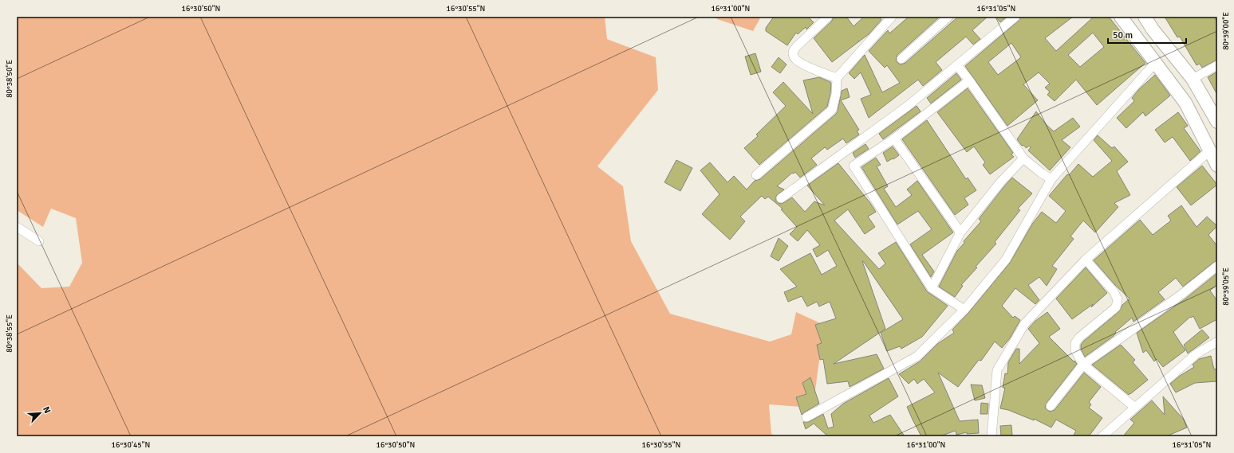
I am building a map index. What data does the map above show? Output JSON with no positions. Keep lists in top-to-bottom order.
{
  "scale_bar": "50 m",
  "north": "top right",
  "coordinates": [
    "16°30'50\"N",
    "16°30'55\"N",
    "16°31'00\"N",
    "16°31'05\"N",
    "80°39'00\"E",
    "80°38'50\"E",
    "80°39'05\"E",
    "80°38'55\"E",
    "16°30'45\"N"
  ]
}
